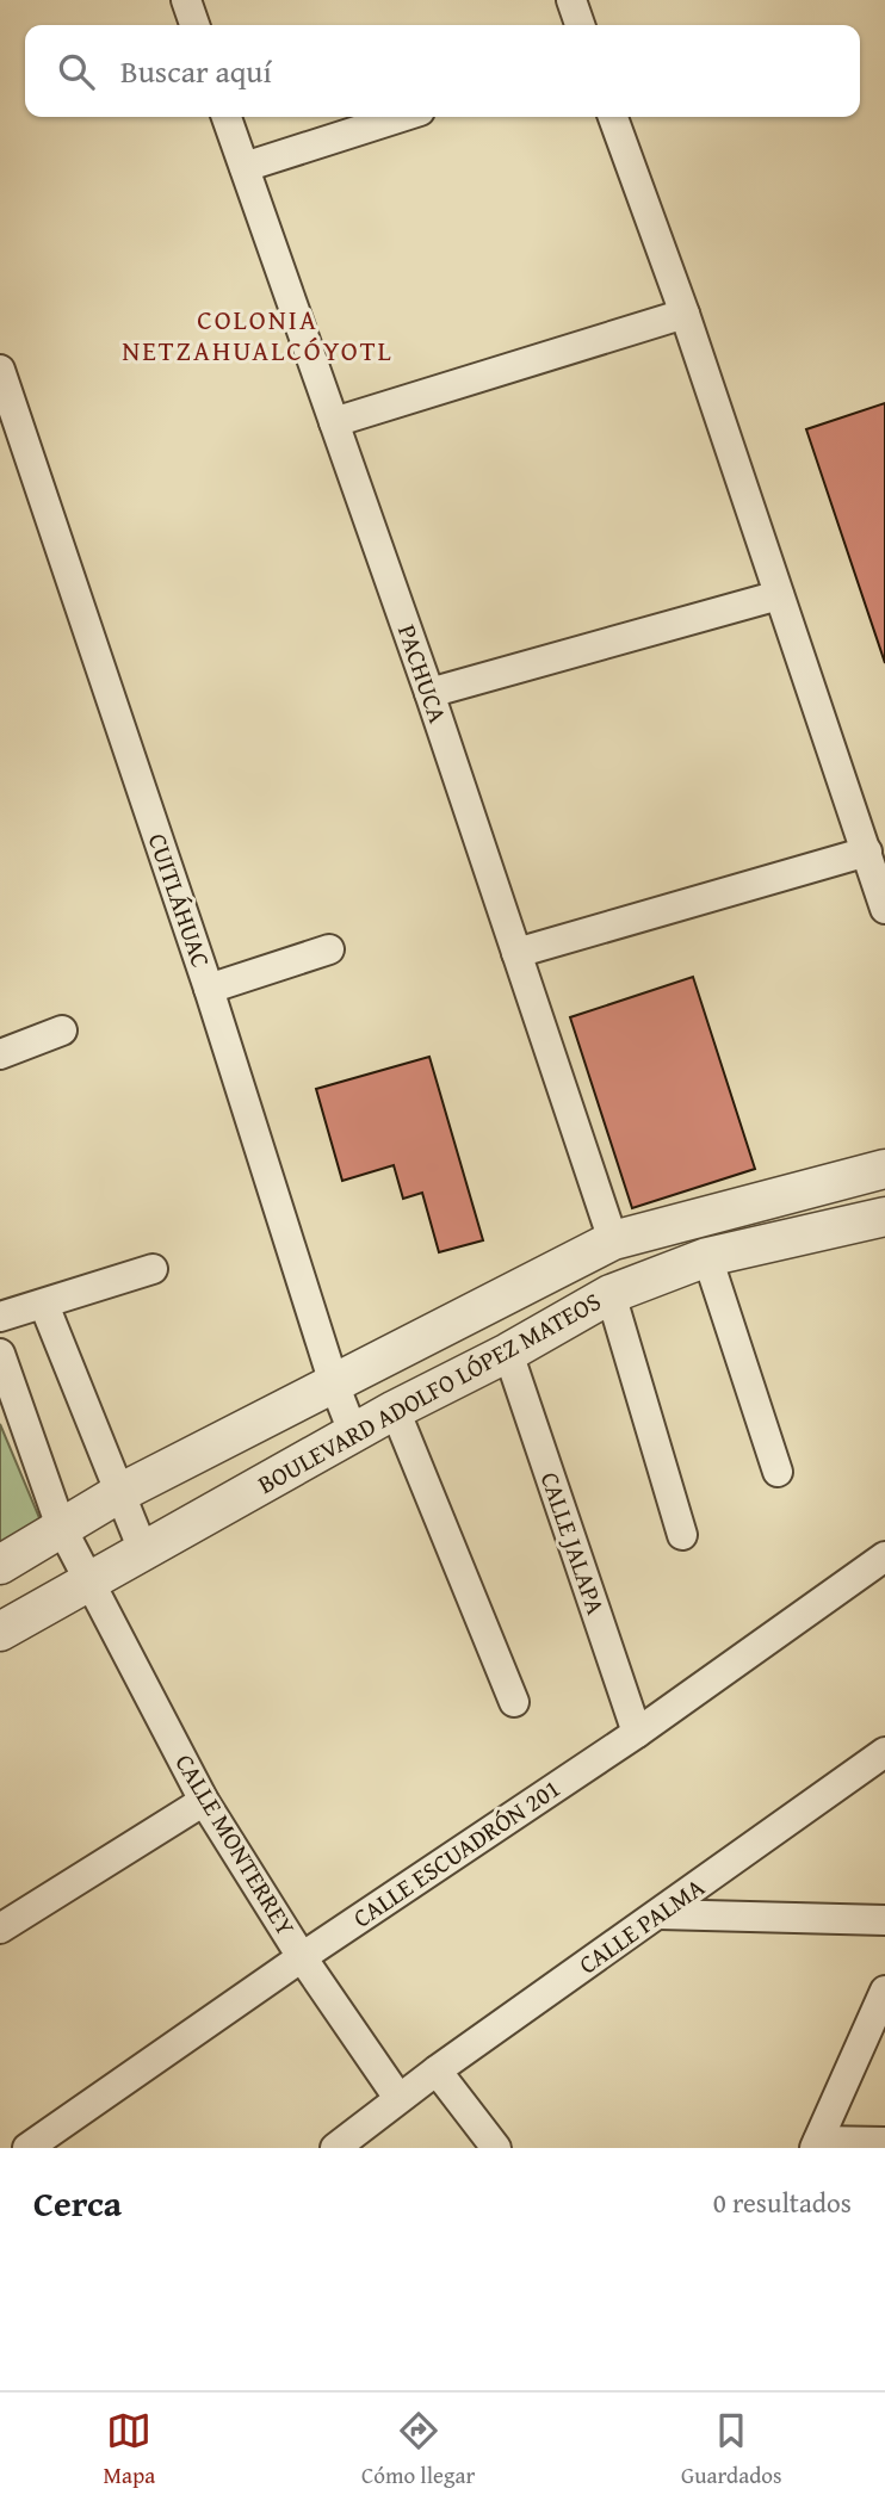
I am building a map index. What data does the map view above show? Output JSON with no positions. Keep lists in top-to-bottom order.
{
  "streets": {
    "street": [
      "PACHUCA",
      "CUITLÁHUAC",
      "BOULEVARD ADOLFO LÓPEZ MATEOS",
      "CALLE JALAPA",
      "CALLE MONTERREY",
      "CALLE ESCUADRÓN 201",
      "CALLE PALMA"
    ]
  },
  "crossings": [
    ["PACHUCA", "BOULEVARD ADOLFO LÓPEZ MATEOS"],
    ["CUITLÁHUAC", "BOULEVARD ADOLFO LÓPEZ MATEOS"],
    ["BOULEVARD ADOLFO LÓPEZ MATEOS", "CALLE JALAPA"],
    ["BOULEVARD ADOLFO LÓPEZ MATEOS", "CALLE MONTERREY"],
    ["CALLE JALAPA", "CALLE ESCUADRÓN 201"],
    ["CALLE MONTERREY", "CALLE ESCUADRÓN 201"],
    ["CALLE MONTERREY", "CALLE PALMA"]
  ],
  "districts": ["COLONIA NETZAHUALCÓYOTL"],
  "page": {
    "search": "Buscar aquí",
    "heading": ["Cerca", "0 resultados"],
    "nav": ["Mapa", "Cómo llegar", "Guardados"]
  }
}
